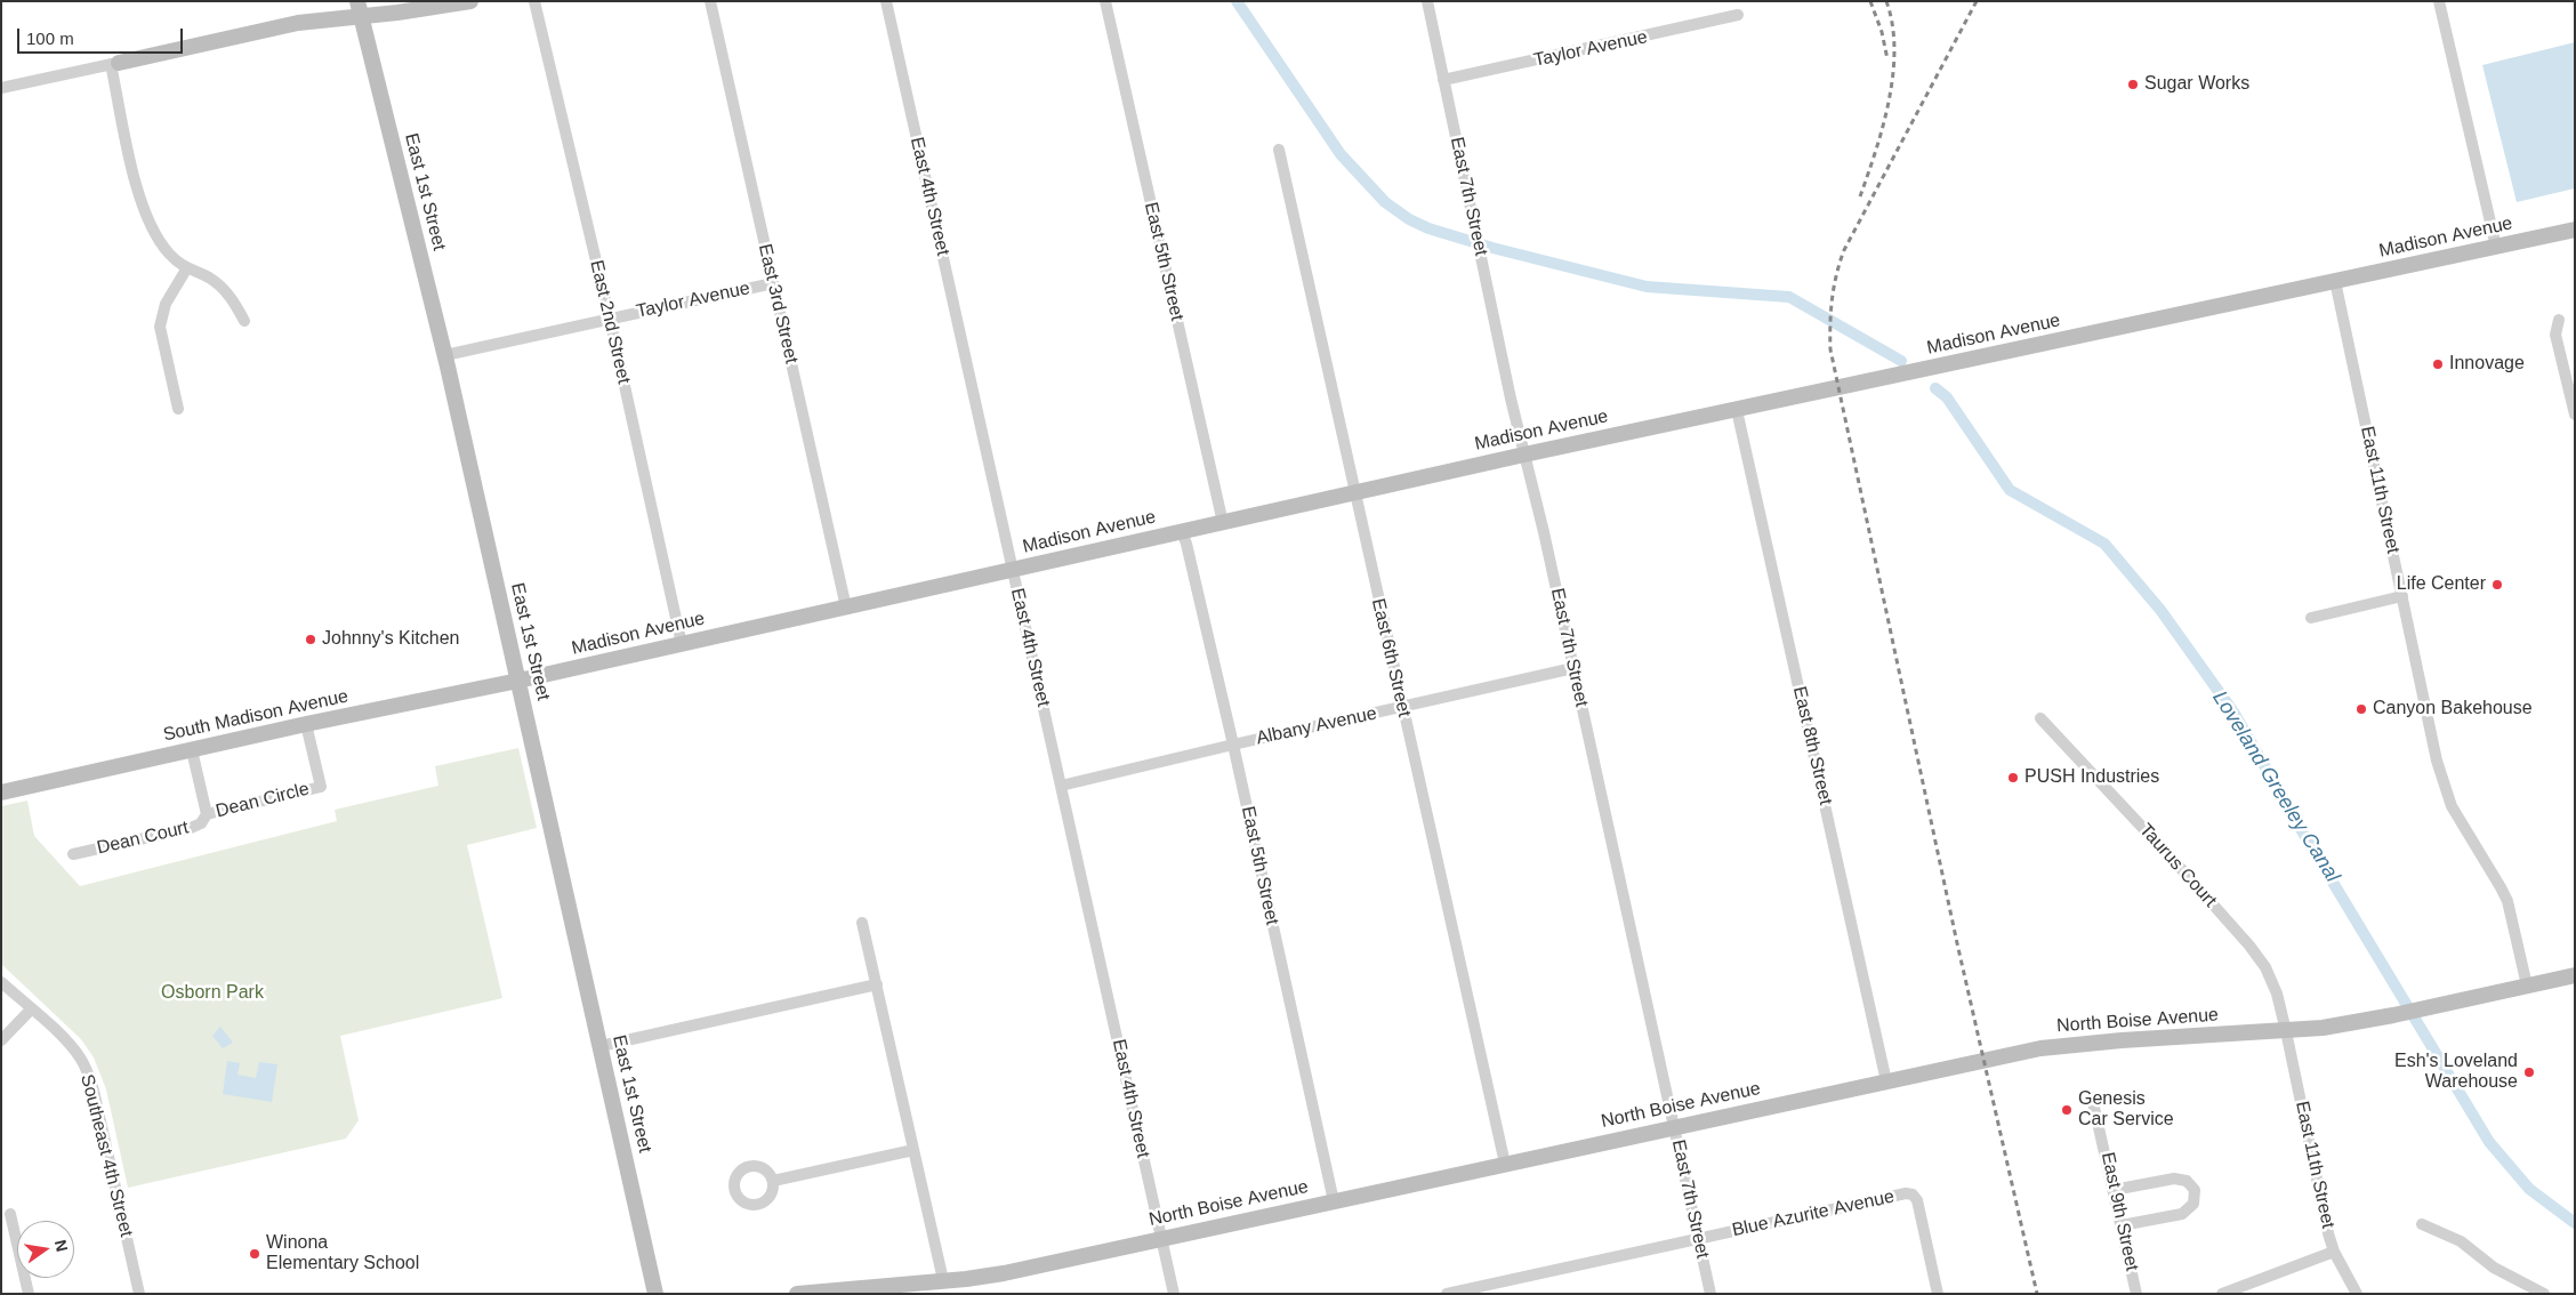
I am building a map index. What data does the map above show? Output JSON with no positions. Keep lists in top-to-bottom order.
{
  "streets": {
    "main road": [
      "East 1st Street",
      "Madison Avenue",
      "South Madison Avenue",
      "North Boise Avenue"
    ],
    "street": [
      "Taylor Avenue",
      "East 4th Street",
      "East 7th Street",
      "East 5th Street",
      "East 3rd Street",
      "East 2nd Street",
      "East 11th Street",
      "East 6th Street",
      "Albany Avenue",
      "East 8th Street",
      "Dean Circle",
      "Dean Court",
      "Taurus Court",
      "Southeast 4th Street",
      "East 9th Street",
      "Blue Azurite Avenue"
    ]
  },
  "crossings": [
    ["Taylor Avenue", "East 1st Street"],
    ["Taylor Avenue", "East 7th Street"],
    ["Taylor Avenue", "East 3rd Street"],
    ["Taylor Avenue", "East 2nd Street"],
    ["East 1st Street", "Madison Avenue"],
    ["East 1st Street", "South Madison Avenue"],
    ["East 4th Street", "Madison Avenue"],
    ["East 4th Street", "Albany Avenue"],
    ["East 4th Street", "North Boise Avenue"],
    ["East 7th Street", "Madison Avenue"],
    ["East 7th Street", "Albany Avenue"],
    ["East 7th Street", "North Boise Avenue"],
    ["East 7th Street", "Blue Azurite Avenue"],
    ["Madison Avenue", "East 5th Street"],
    ["Madison Avenue", "East 3rd Street"],
    ["Madison Avenue", "East 2nd Street"],
    ["Madison Avenue", "East 11th Street"],
    ["Madison Avenue", "East 6th Street"],
    ["Madison Avenue", "South Madison Avenue"],
    ["Madison Avenue", "East 8th Street"],
    ["East 5th Street", "Albany Avenue"],
    ["East 5th Street", "North Boise Avenue"],
    ["East 11th Street", "Taurus Court"],
    ["East 11th Street", "North Boise Avenue"],
    ["East 6th Street", "Albany Avenue"],
    ["East 6th Street", "North Boise Avenue"],
    ["South Madison Avenue", "Dean Circle"],
    ["East 8th Street", "North Boise Avenue"],
    ["Dean Circle", "Dean Court"],
    ["Taurus Court", "North Boise Avenue"]
  ],
  "water": ["Loveland Greeley Canal"],
  "parks": ["Osborn Park"],
  "places": [
    "Sugar Works",
    "Innovage",
    "Life Center",
    "Johnny's Kitchen",
    "Canyon Bakehouse",
    "PUSH Industries",
    "Esh's Loveland Warehouse",
    "Genesis Car Service",
    "Winona Elementary School"
  ],
  "scale_bar": "100 m",
  "north": "right"
}
